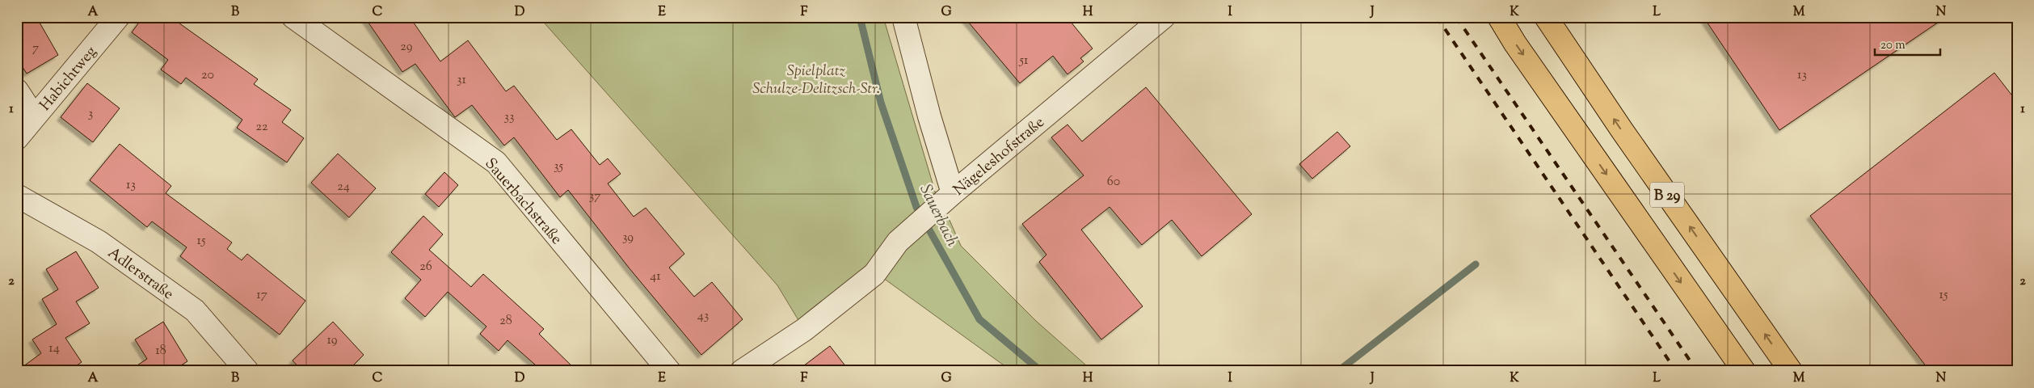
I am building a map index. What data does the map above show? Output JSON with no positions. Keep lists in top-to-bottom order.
{
  "streets": {
    "highway": ["B 29"],
    "street": [
      "Habichtweg",
      "Nägeleshofstraße",
      "Sauerbachstraße",
      "Adlerstraße"
    ]
  },
  "water": ["Sauerbach"],
  "parks": ["Spielplatz Schulze-Delitzsch-Str."],
  "house_numbers": [
    "29",
    "7",
    "51",
    "20",
    "13",
    "31",
    "3",
    "33",
    "22",
    "35",
    "60",
    "13",
    "24",
    "37",
    "39",
    "15",
    "26",
    "41",
    "17",
    "15",
    "43",
    "28",
    "19",
    "14",
    "18"
  ],
  "scale_bar": "20 m",
  "grid": {
    "columns": [
      "A",
      "B",
      "C",
      "D",
      "E",
      "F",
      "G",
      "H",
      "I",
      "J",
      "K",
      "L",
      "M",
      "N"
    ],
    "rows": ["1", "2"]
  }
}
